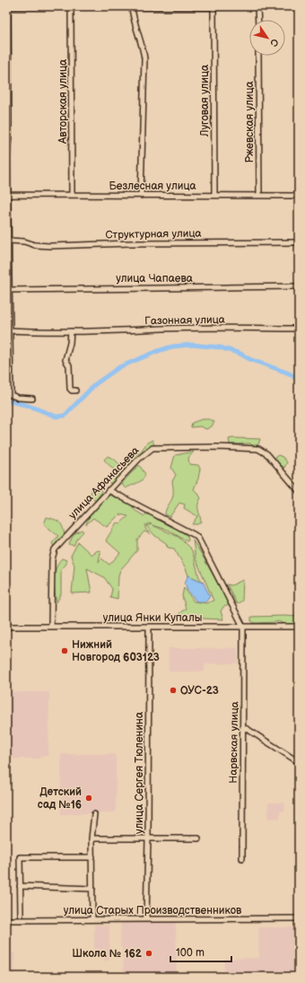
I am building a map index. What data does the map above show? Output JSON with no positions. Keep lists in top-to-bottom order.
{
  "streets": {
    "street": [
      "Луговая улица",
      "Авторская улица",
      "Ржевская улица",
      "Безлесная улица",
      "Структурная улица",
      "улица Чапаева",
      "Газонная улица",
      "улица Афанасьева",
      "улица Янки Купалы",
      "Нарвская улица",
      "улица Сергея Тюленина",
      "улица Старых Производственников"
    ]
  },
  "crossings": [
    ["Луговая улица", "Безлесная улица"],
    ["Авторская улица", "Безлесная улица"],
    ["Ржевская улица", "Безлесная улица"],
    ["улица Афанасьева", "улица Янки Купалы"],
    ["улица Янки Купалы", "Нарвская улица"],
    ["улица Янки Купалы", "улица Сергея Тюленина"],
    ["улица Сергея Тюленина", "улица Старых Производственников"]
  ],
  "places": [
    "Нижний Новгород 603123",
    "ОУС-23",
    "Детский сад №16",
    "Школа № 162"
  ],
  "scale_bar": "100 m",
  "north": "bottom right"
}
